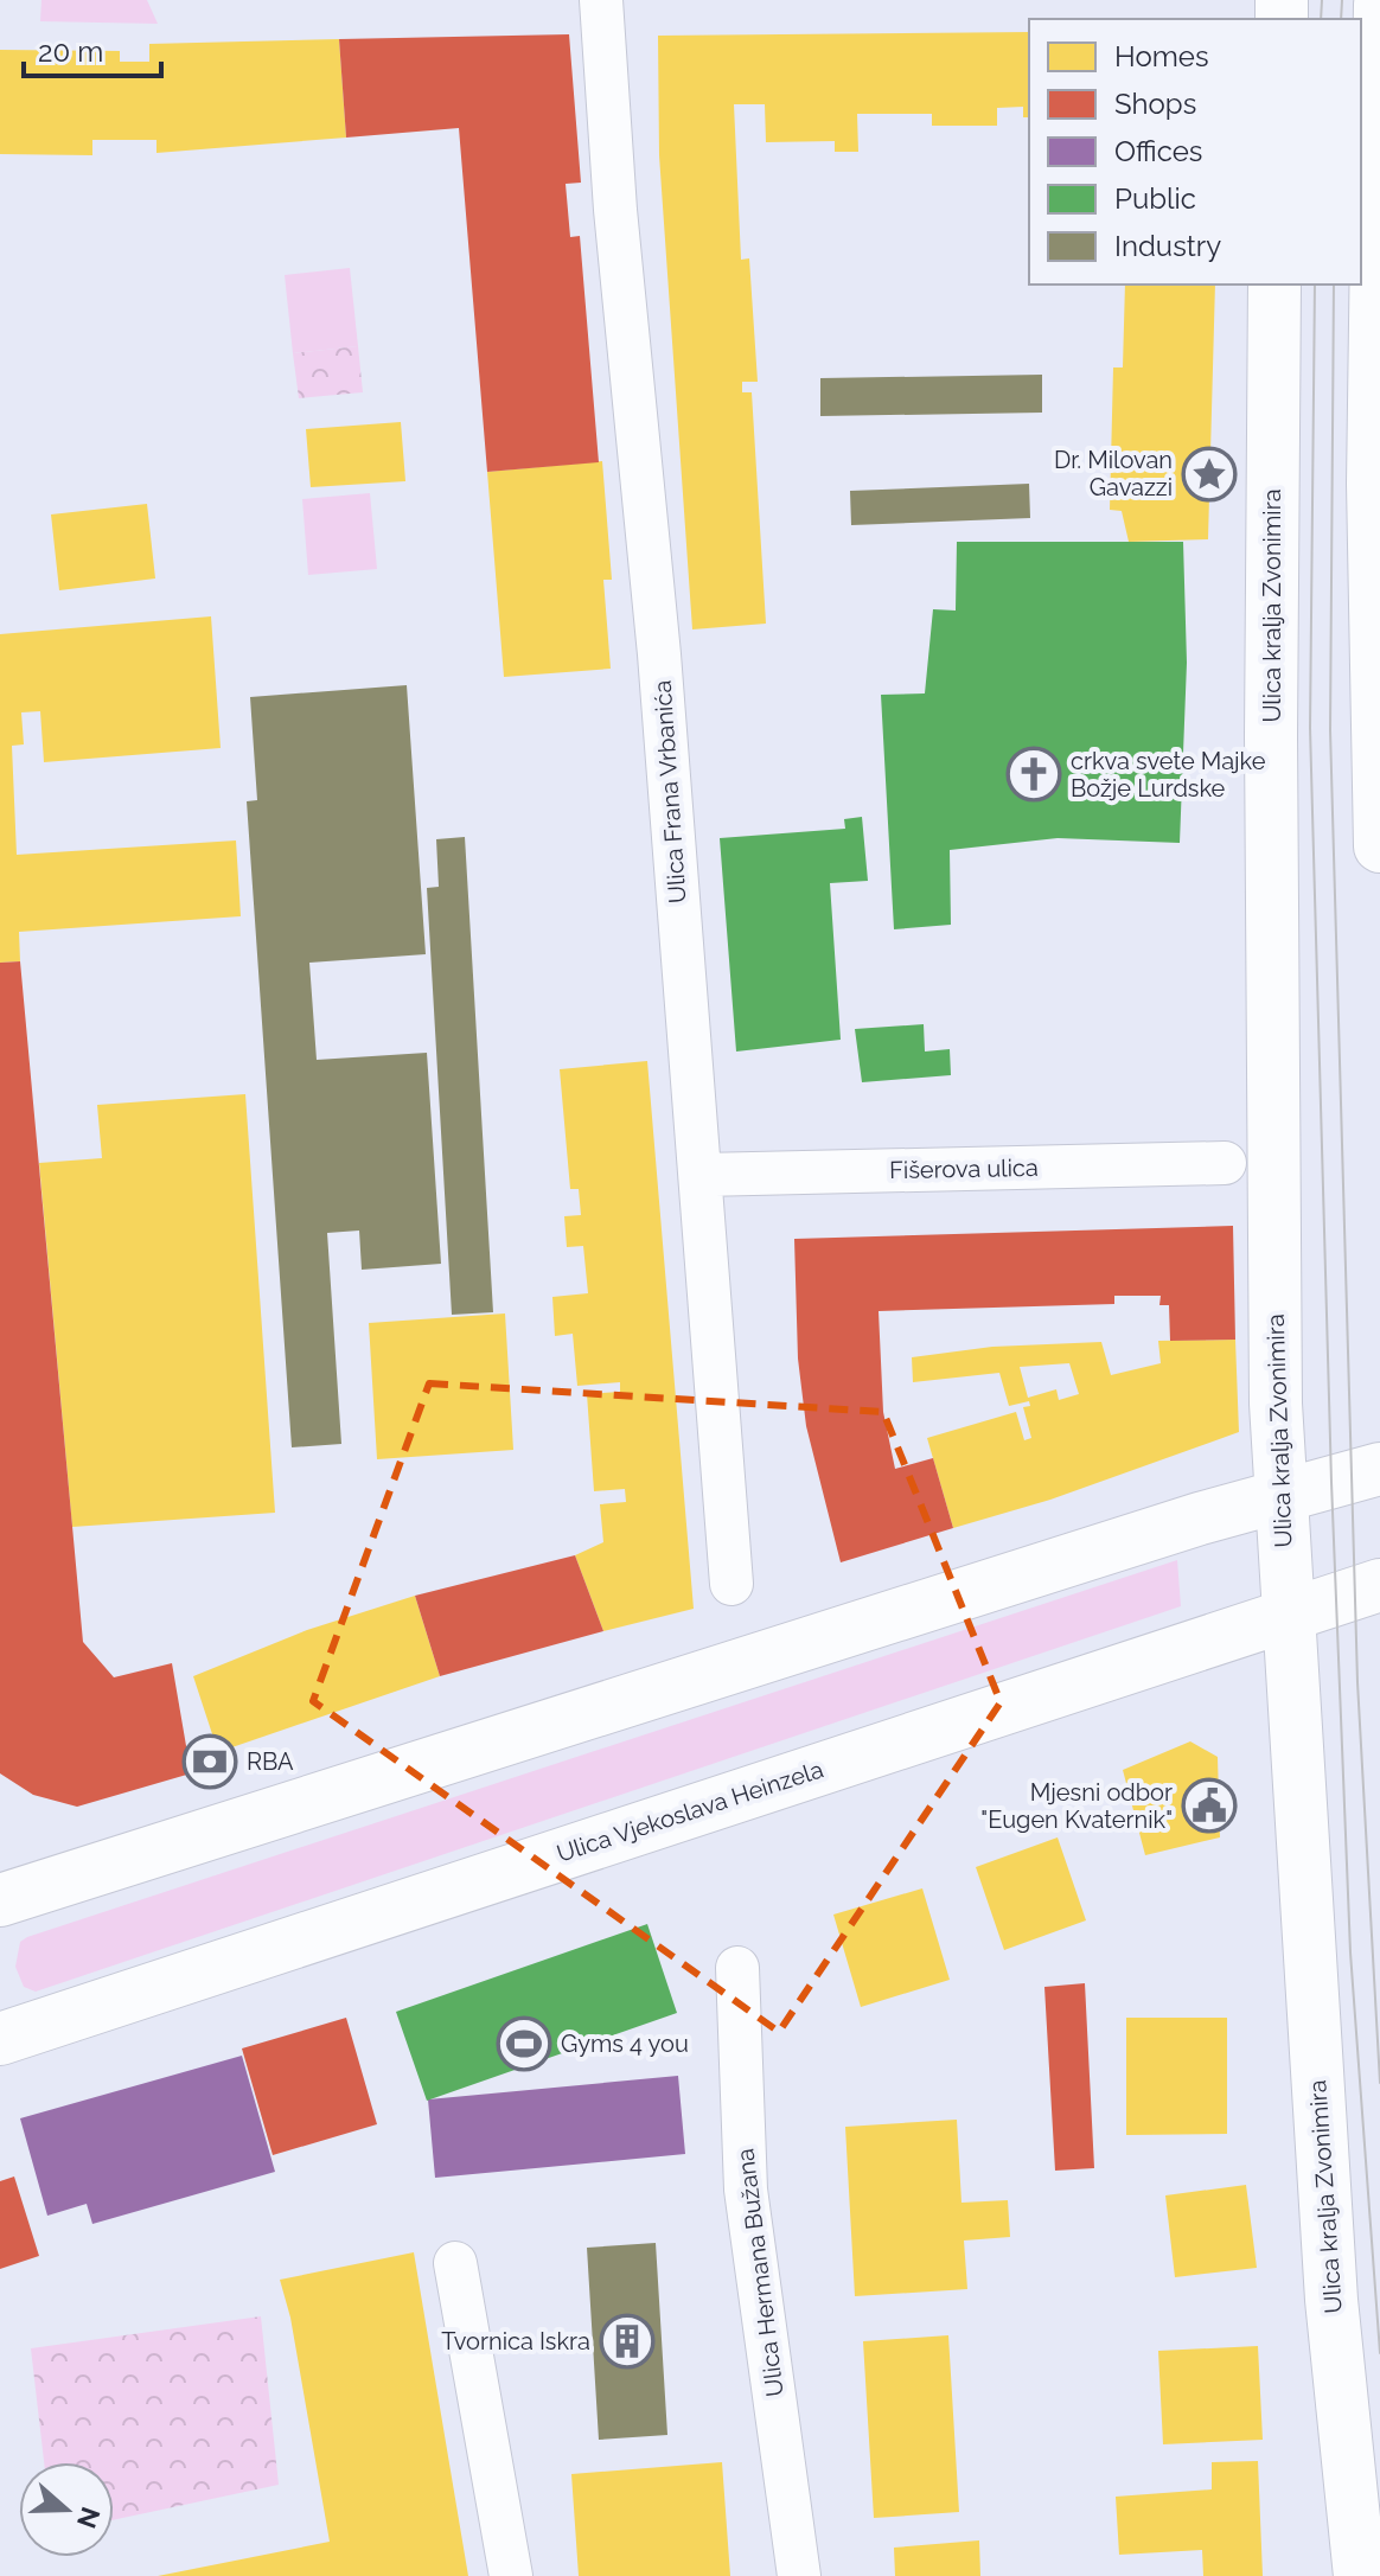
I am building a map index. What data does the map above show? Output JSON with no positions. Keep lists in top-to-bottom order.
{
  "streets": {
    "main road": ["Ulica kralja Zvonimira", "Ulica Vjekoslava Heinzela"],
    "street": ["Ulica Frana Vrbanića", "Fišerova ulica", "Ulica Hermana Bužana"]
  },
  "crossings": [
    ["Ulica kralja Zvonimira", "Ulica Vjekoslava Heinzela"],
    ["Ulica Frana Vrbanića", "Fišerova ulica"]
  ],
  "places": {
    "place": ["Dr. Milovan Gavazzi"],
    "church": ["crkva svete Majke Božje Lurdske"],
    "bank": ["RBA"],
    "public building": ["Mjesni odbor \"Eugen Kvaternik\""],
    "sports": ["Gyms 4 you"],
    "building": ["Tvornica Iskra"]
  },
  "legend": [
    "Homes",
    "Shops",
    "Offices",
    "Public",
    "Industry"
  ],
  "scale_bar": "20 m",
  "north": "right"
}
